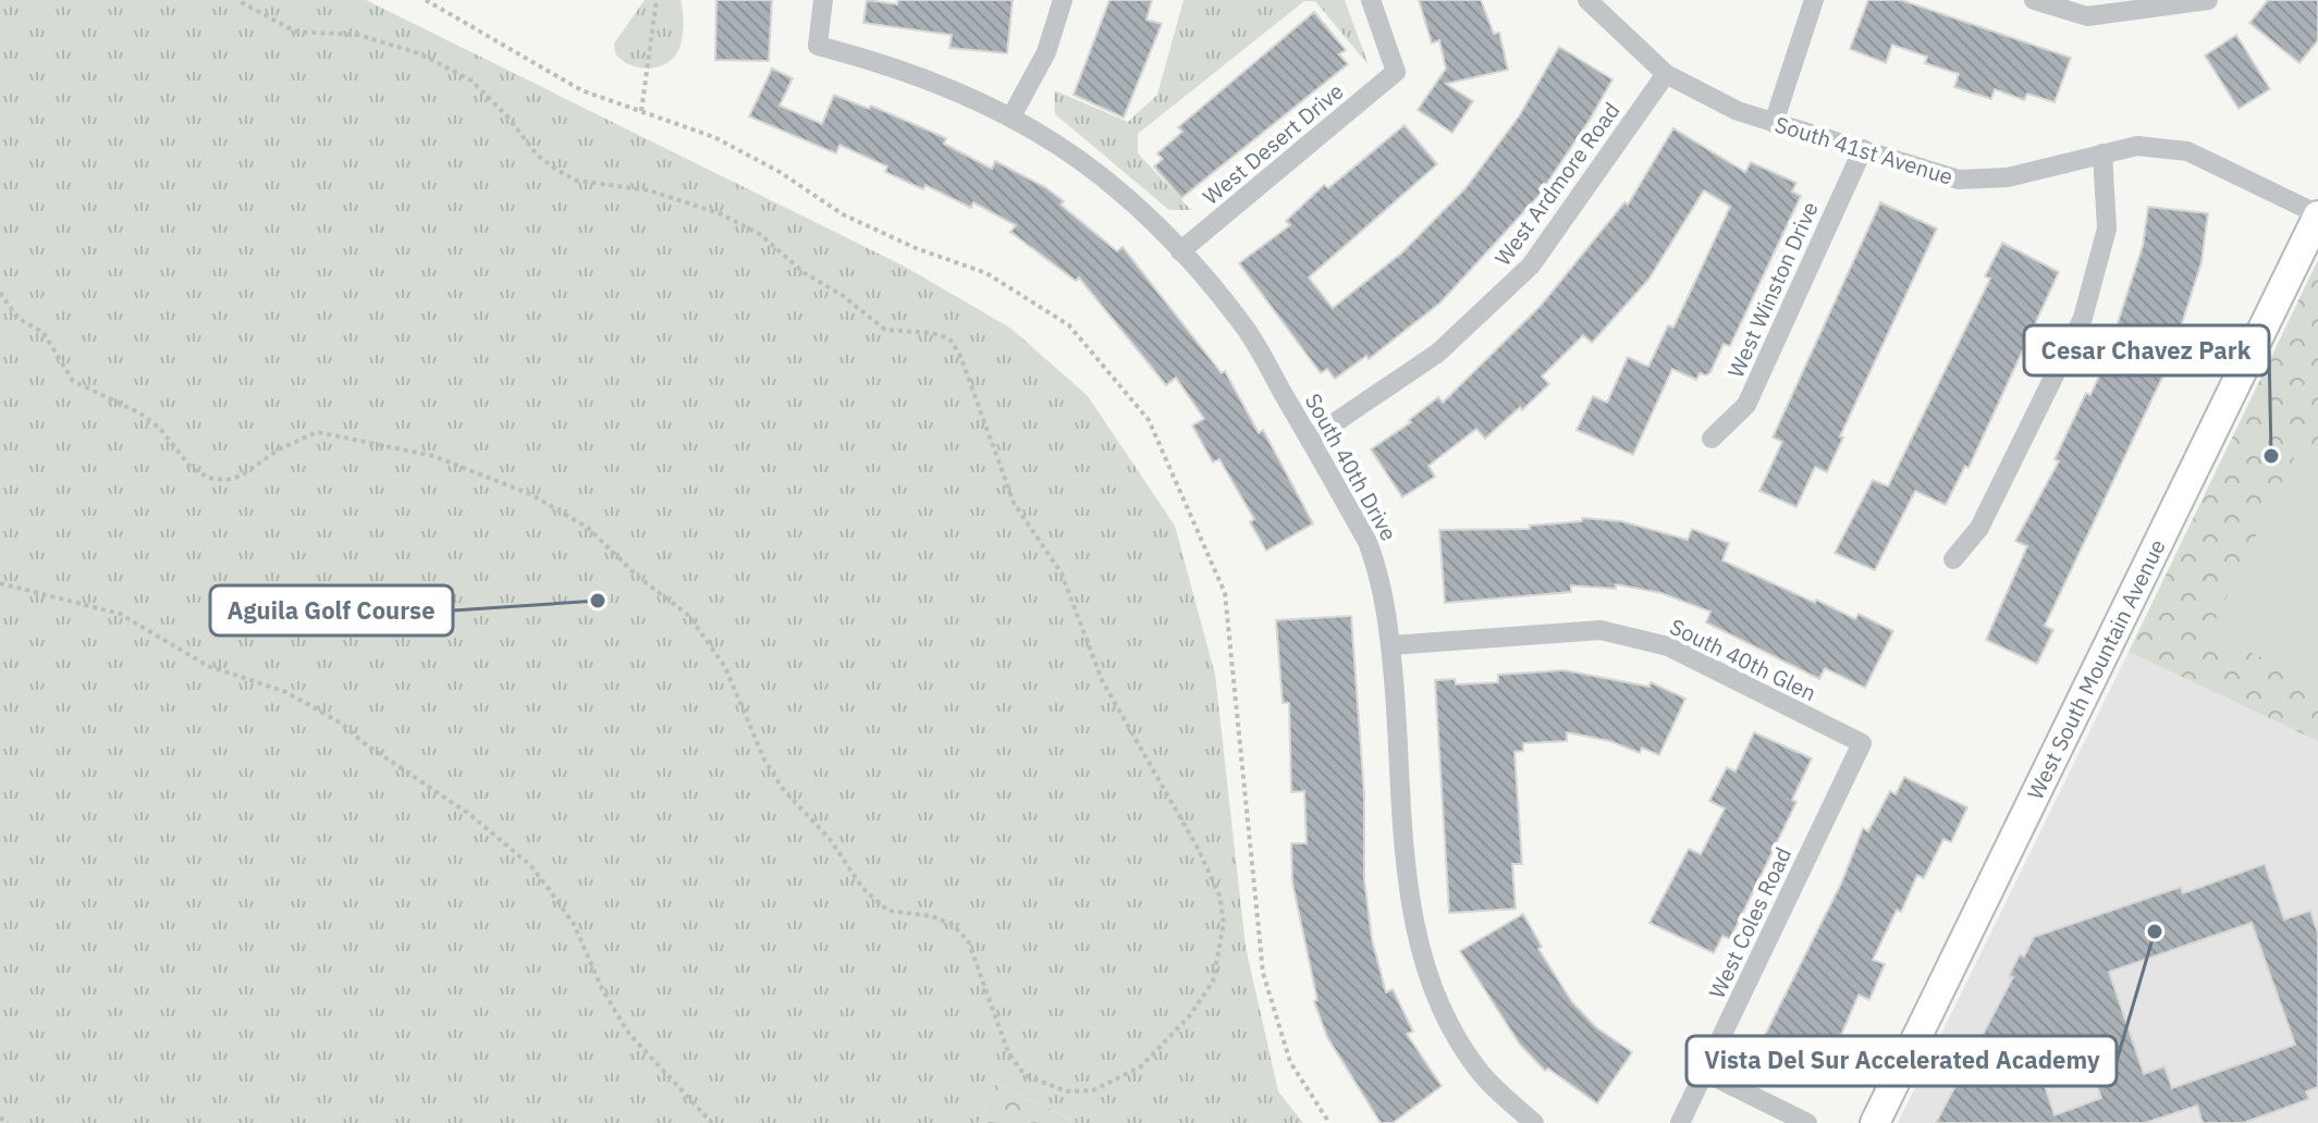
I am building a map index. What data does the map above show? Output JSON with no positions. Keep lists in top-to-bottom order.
{
  "streets": {
    "street": [
      "West Desert Drive",
      "South 41st Avenue",
      "West Ardmore Road",
      "West Winston Drive",
      "South 40th Drive",
      "South 40th Glen",
      "West South Mountain Avenue",
      "West Coles Road"
    ]
  },
  "crossings": [
    ["West Desert Drive", "South 40th Drive"],
    ["South 41st Avenue", "West Ardmore Road"],
    ["South 41st Avenue", "West Winston Drive"],
    ["South 41st Avenue", "West South Mountain Avenue"],
    ["West Ardmore Road", "South 40th Drive"],
    ["South 40th Drive", "South 40th Glen"],
    ["South 40th Glen", "West Coles Road"]
  ],
  "places": ["Cesar Chavez Park", "Aguila Golf Course", "Vista Del Sur Accelerated Academy"]
}
